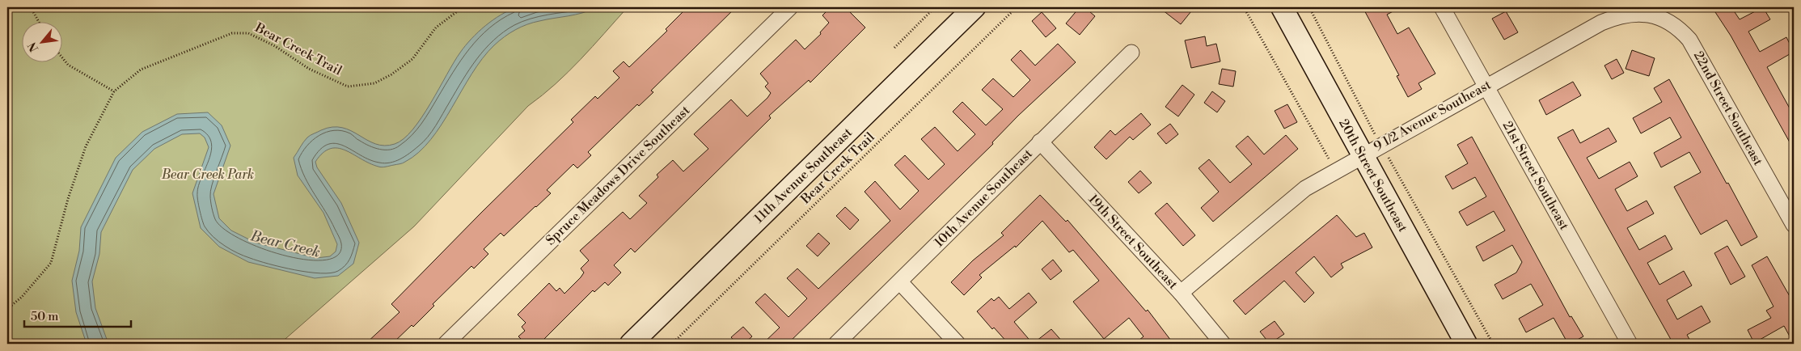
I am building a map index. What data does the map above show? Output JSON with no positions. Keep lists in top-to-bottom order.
{
  "streets": {
    "main road": ["11th Avenue Southeast", "20th Street Southeast"],
    "street": [
      "22nd Street Southeast",
      "9 1/2 Avenue Southeast",
      "Spruce Meadows Drive Southeast",
      "21st Street Southeast",
      "10th Avenue Southeast",
      "19th Street Southeast"
    ],
    "path": ["Bear Creek Trail"]
  },
  "crossings": [
    ["22nd Street Southeast", "9 1/2 Avenue Southeast"],
    ["9 1/2 Avenue Southeast", "20th Street Southeast"],
    ["9 1/2 Avenue Southeast", "21st Street Southeast"],
    ["9 1/2 Avenue Southeast", "19th Street Southeast"],
    ["10th Avenue Southeast", "19th Street Southeast"]
  ],
  "water": ["Bear Creek"],
  "parks": ["Bear Creek Park"],
  "scale_bar": "50 m",
  "north": "bottom left"
}
